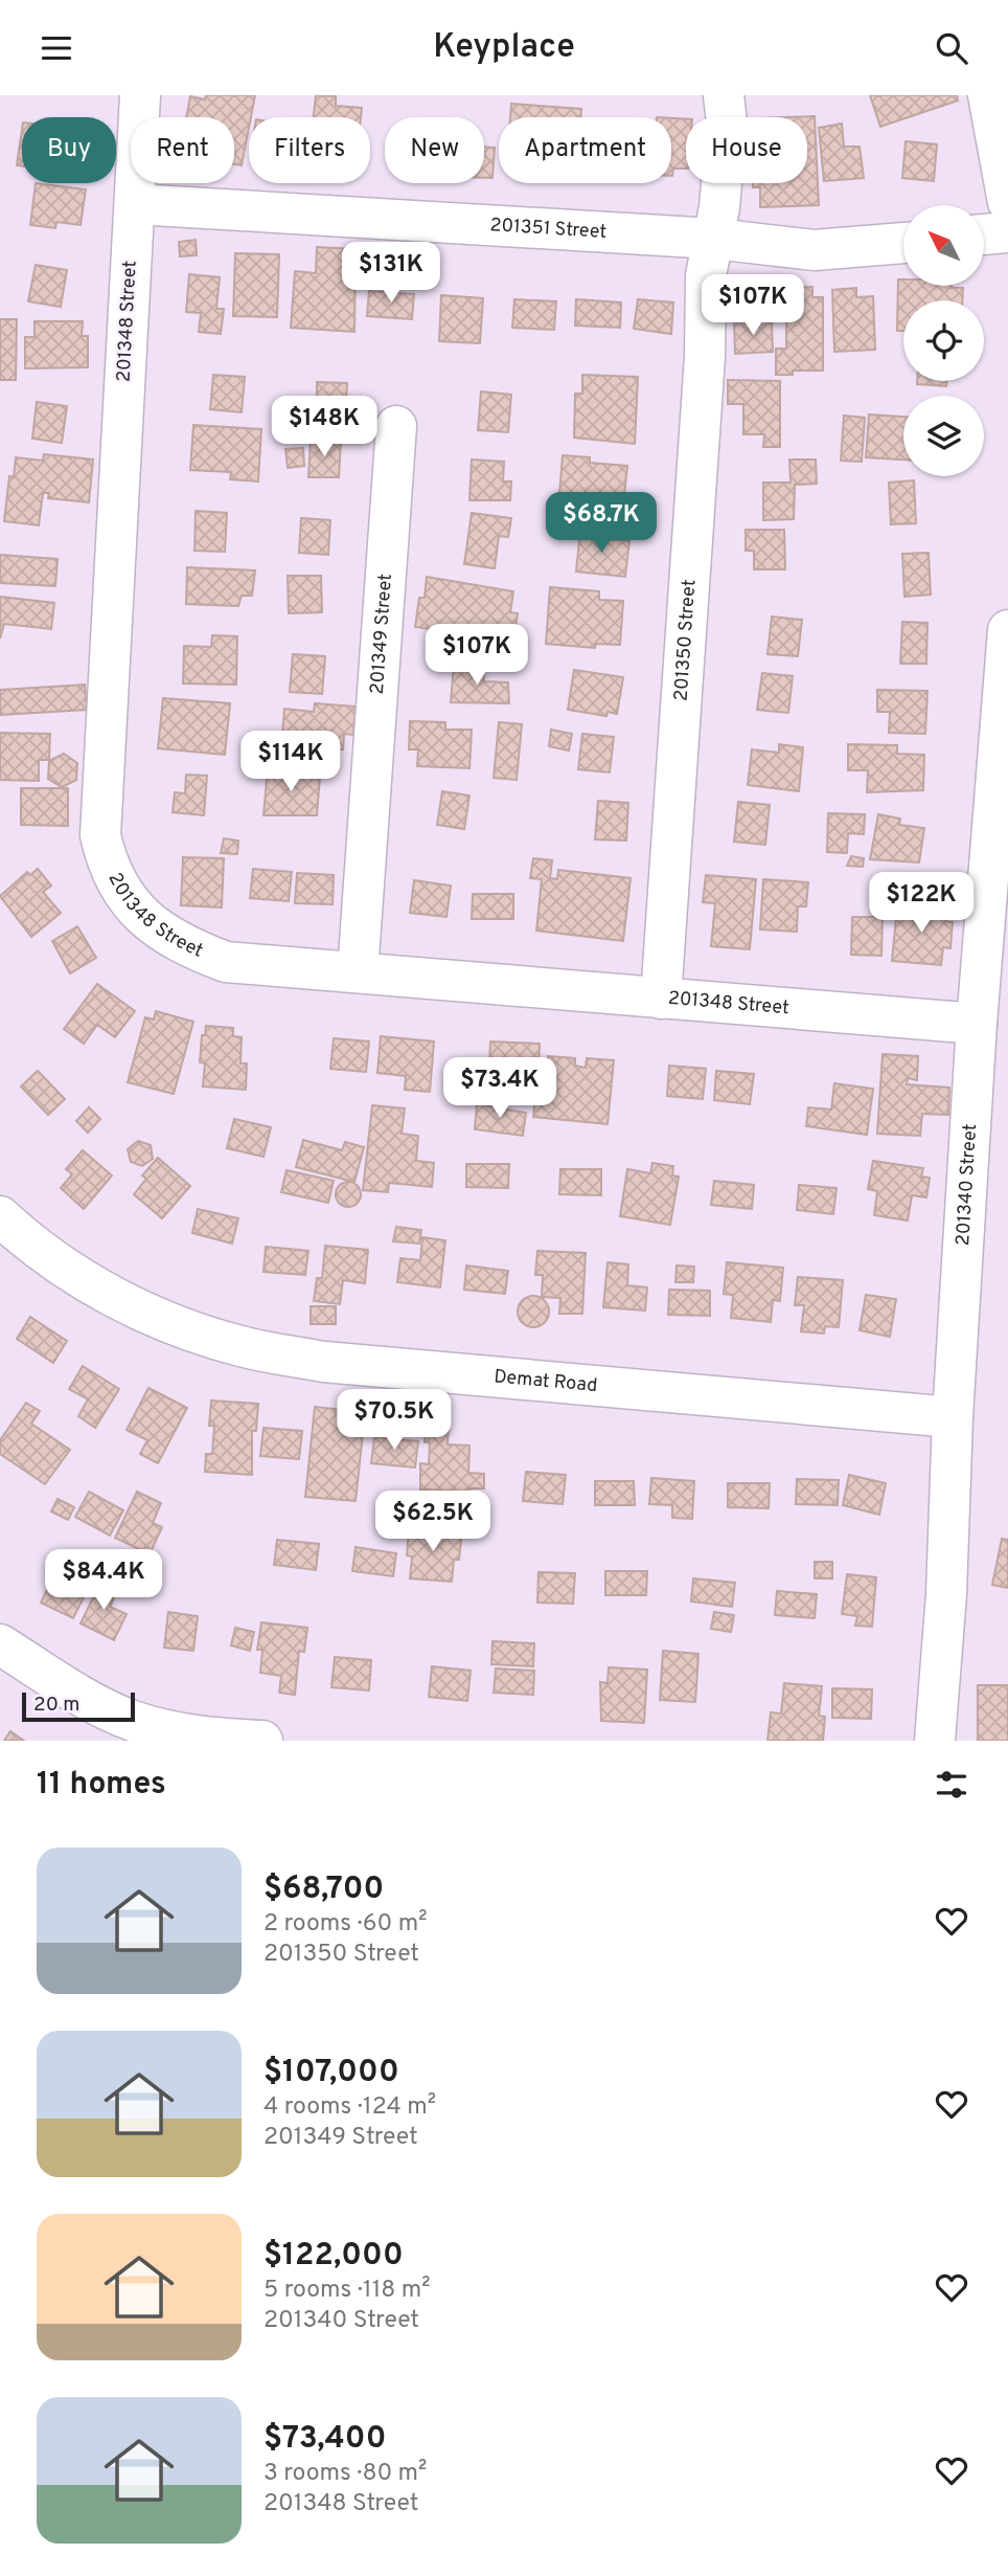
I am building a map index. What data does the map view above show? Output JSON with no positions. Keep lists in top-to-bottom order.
{
  "streets": {
    "street": [
      "201351 Street",
      "201348 Street",
      "201349 Street",
      "201350 Street",
      "201340 Street",
      "Demat Road"
    ]
  },
  "crossings": [
    ["201351 Street", "201348 Street"],
    ["201351 Street", "201350 Street"],
    ["201348 Street", "201349 Street"],
    ["201348 Street", "201350 Street"],
    ["201348 Street", "201340 Street"],
    ["201340 Street", "Demat Road"]
  ],
  "scale_bar": "20 m",
  "north": "top left",
  "page": {
    "header": "Keyplace",
    "chip": [
      "Buy",
      "Rent",
      "Filters",
      "New",
      "Apartment",
      "House"
    ],
    "price": [
      "$131K",
      "$107K",
      "$148K",
      "$68.7K",
      "$107K",
      "$114K",
      "$122K",
      "$73.4K",
      "$70.5K",
      "$62.5K",
      "$84.4K"
    ],
    "scale": "20 m",
    "heading": "11 homes",
    "list": [
      {
        "name": "$68,700",
        "note": "2 rooms · 60 m² · 201350 Street"
      },
      {
        "name": "$107,000",
        "note": "4 rooms · 124 m² · 201349 Street"
      },
      {
        "name": "$122,000",
        "note": "5 rooms · 118 m² · 201340 Street"
      },
      {
        "name": "$73,400",
        "note": "3 rooms · 80 m² · 201348 Street"
      }
    ]
  }
}
